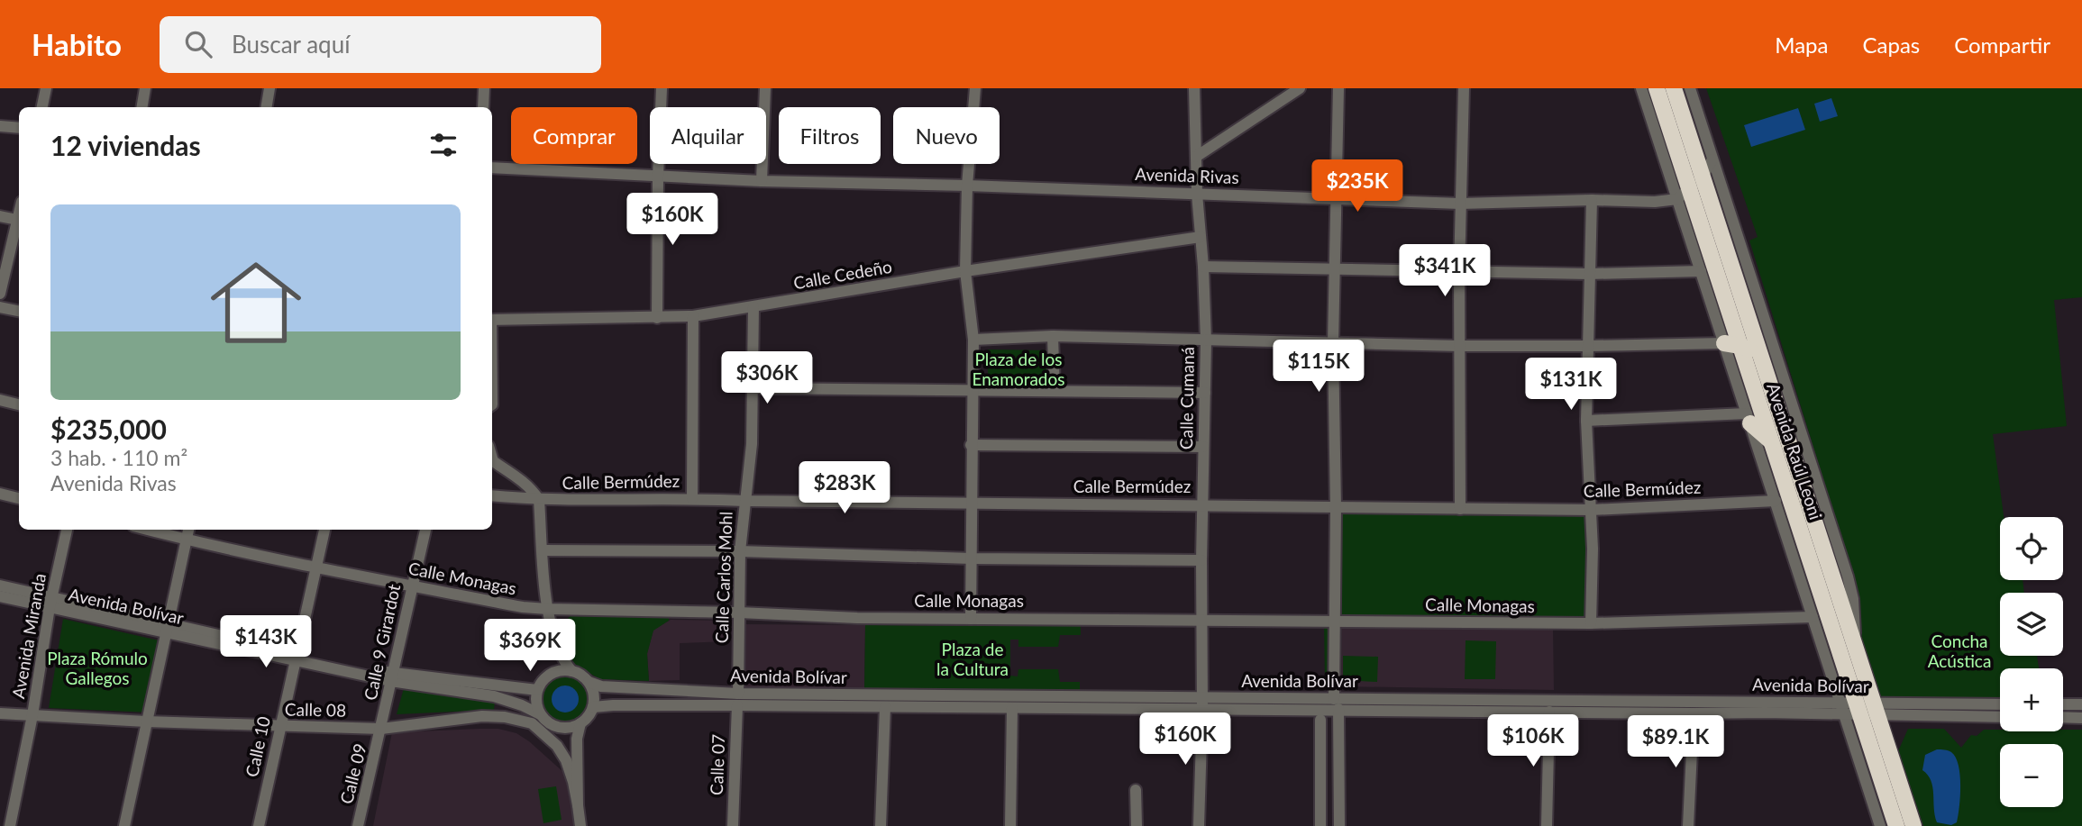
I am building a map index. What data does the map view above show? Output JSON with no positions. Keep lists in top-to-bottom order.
{
  "streets": {
    "highway": ["Avenida Raúl Leoni"],
    "street": [
      "Avenida Rivas",
      "Calle Cedeño",
      "Calle Cumaná",
      "Calle Bermúdez",
      "Calle Carlos Mohl",
      "Calle Monagas",
      "Avenida Bolívar",
      "Avenida Miranda",
      "Calle 9 Girardot",
      "Calle 08",
      "Calle 10",
      "Calle 07",
      "Calle 09"
    ]
  },
  "crossings": [
    ["Avenida Rivas", "Calle Cumaná"],
    ["Avenida Rivas", "Avenida Raúl Leoni"],
    ["Calle Cedeño", "Calle Cumaná"],
    ["Calle Cedeño", "Calle Carlos Mohl"],
    ["Calle Cumaná", "Calle Bermúdez"],
    ["Calle Cumaná", "Calle Monagas"],
    ["Calle Cumaná", "Avenida Bolívar"],
    ["Avenida Raúl Leoni", "Calle Bermúdez"],
    ["Avenida Raúl Leoni", "Calle Monagas"],
    ["Avenida Raúl Leoni", "Avenida Bolívar"],
    ["Calle Bermúdez", "Calle Carlos Mohl"],
    ["Calle Carlos Mohl", "Calle Monagas"],
    ["Calle Carlos Mohl", "Avenida Bolívar"],
    ["Calle Carlos Mohl", "Calle 07"],
    ["Calle Monagas", "Calle 9 Girardot"],
    ["Calle Monagas", "Calle 10"],
    ["Avenida Bolívar", "Avenida Miranda"],
    ["Avenida Bolívar", "Calle 9 Girardot"],
    ["Avenida Bolívar", "Calle 10"],
    ["Avenida Bolívar", "Calle 07"],
    ["Avenida Miranda", "Calle 08"],
    ["Calle 9 Girardot", "Calle 08"],
    ["Calle 9 Girardot", "Calle 09"],
    ["Calle 08", "Calle 10"],
    ["Calle 08", "Calle 09"]
  ],
  "parks": [
    "Plaza de los Enamorados",
    "Concha Acústica",
    "Plaza de la Cultura",
    "Plaza Rómulo Gallegos"
  ],
  "page": {
    "header": "Habito",
    "search": "Buscar aquí",
    "nav": ["Mapa", "Capas", "Compartir"],
    "chip": [
      "Comprar",
      "Alquilar",
      "Filtros",
      "Nuevo"
    ],
    "heading": "12 viviendas",
    "price": [
      "$235K",
      "$160K",
      "$341K",
      "$115K",
      "$306K",
      "$131K",
      "$283K",
      "$143K",
      "$369K",
      "$160K",
      "$106K",
      "$89.1K"
    ],
    "list": [
      {
        "name": "$235,000",
        "note": "3 hab. · 110 m² · Avenida Rivas"
      }
    ],
    "map_buttons": ["+", "−"]
  }
}
